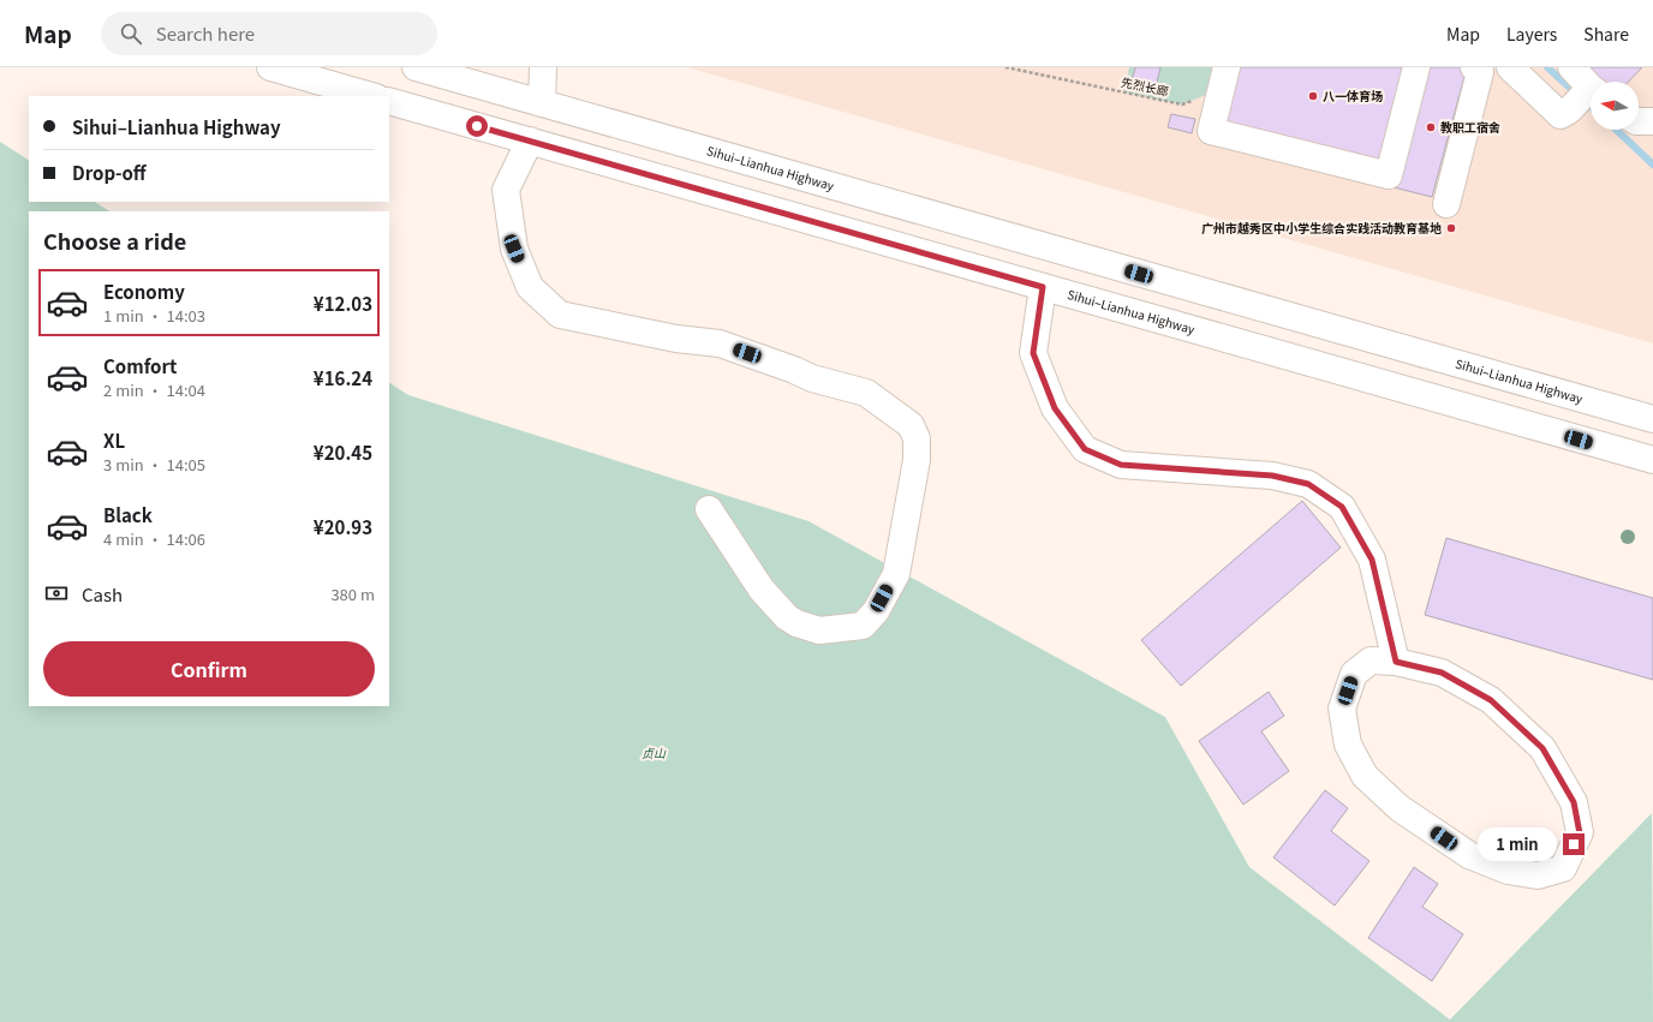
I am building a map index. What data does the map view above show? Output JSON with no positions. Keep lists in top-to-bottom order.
{
  "streets": {
    "main road": ["Sihui–Lianhua Highway"],
    "path": ["先烈长廊"]
  },
  "parks": ["贞山"],
  "places": ["八一体育场", "教职工宿舍", "广州市越秀区中小学生综合实践活动教育基地"],
  "north": "left",
  "page": {
    "header": "Map",
    "search": "Search here",
    "nav": ["Map", "Layers", "Share"],
    "banner": ["Sihui–Lianhua Highway", "Drop-off"],
    "heading": "Choose a ride",
    "list": [
      {
        "name": "Economy",
        "note": "1 min · 14:03",
        "value": "¥12.03"
      },
      {
        "name": "Comfort",
        "note": "2 min · 14:04",
        "value": "¥16.24"
      },
      {
        "name": "XL",
        "note": "3 min · 14:05",
        "value": "¥20.45"
      },
      {
        "name": "Black",
        "note": "4 min · 14:06",
        "value": "¥20.93"
      }
    ],
    "pay": ["Cash", "380 m"],
    "buttons": "Confirm",
    "bubble": "1 min"
  }
}
